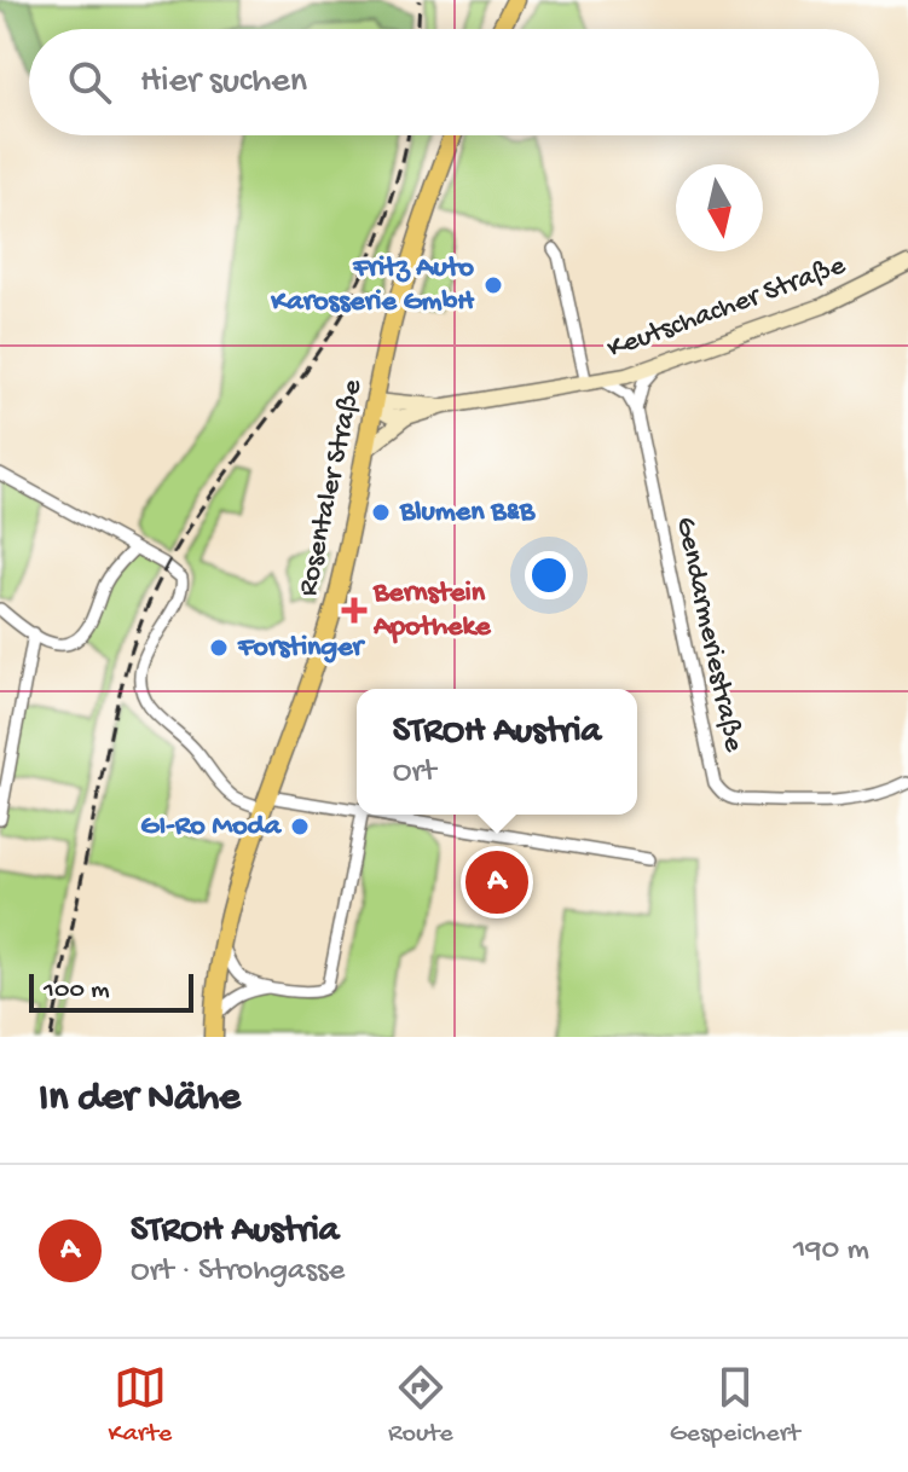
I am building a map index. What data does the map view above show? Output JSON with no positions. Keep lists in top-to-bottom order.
{
  "streets": {
    "main road": ["Keutschacher Straße", "Rosentaler Straße"],
    "street": ["Gendarmeriestraße"]
  },
  "crossings": [
    ["Keutschacher Straße", "Gendarmeriestraße"]
  ],
  "places": {
    "other": [
      "Fritz Auto Karosserie GmbH",
      "Blumen B&B",
      "Forstinger",
      "GI-Ro Moda"
    ],
    "health": ["Bernstein Apotheke"]
  },
  "scale_bar": "100 m",
  "north": "bottom",
  "page": {
    "search": "Hier suchen",
    "popup": ["STROH Austria", "Ort"],
    "pins": "A",
    "scale": "100 m",
    "heading": "In der Nähe",
    "list": [
      {
        "mark": "A",
        "name": "STROH Austria",
        "note": "Ort · Strohgasse",
        "value": "190 m"
      }
    ],
    "nav": ["Karte", "Route", "Gespeichert"]
  }
}
